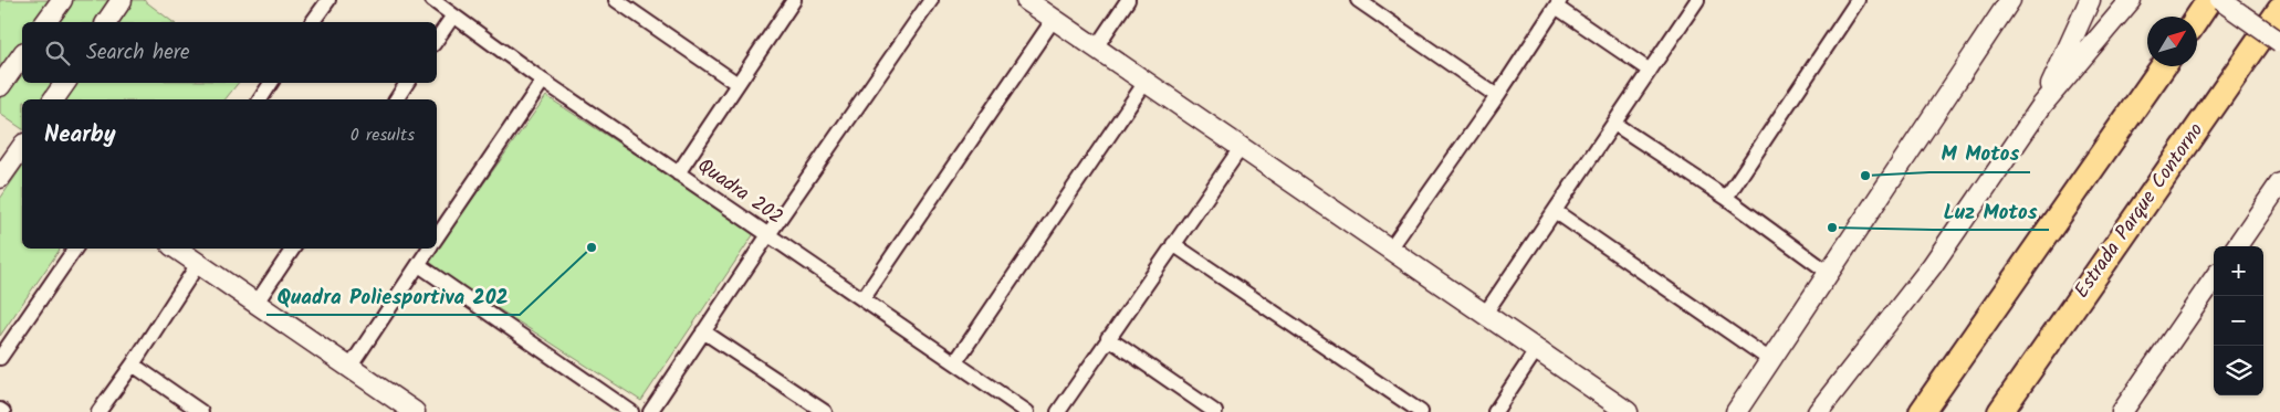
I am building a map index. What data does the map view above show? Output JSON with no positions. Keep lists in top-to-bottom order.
{
  "streets": {
    "highway": ["Estrada Parque Contorno"],
    "street": ["Quadra 202"]
  },
  "places": ["M Motos", "Luz Motos", "Quadra Poliesportiva 202"],
  "north": "top right",
  "page": {
    "search": "Search here",
    "heading": ["Nearby", "0 results"],
    "map_buttons": ["+", "−"]
  }
}
